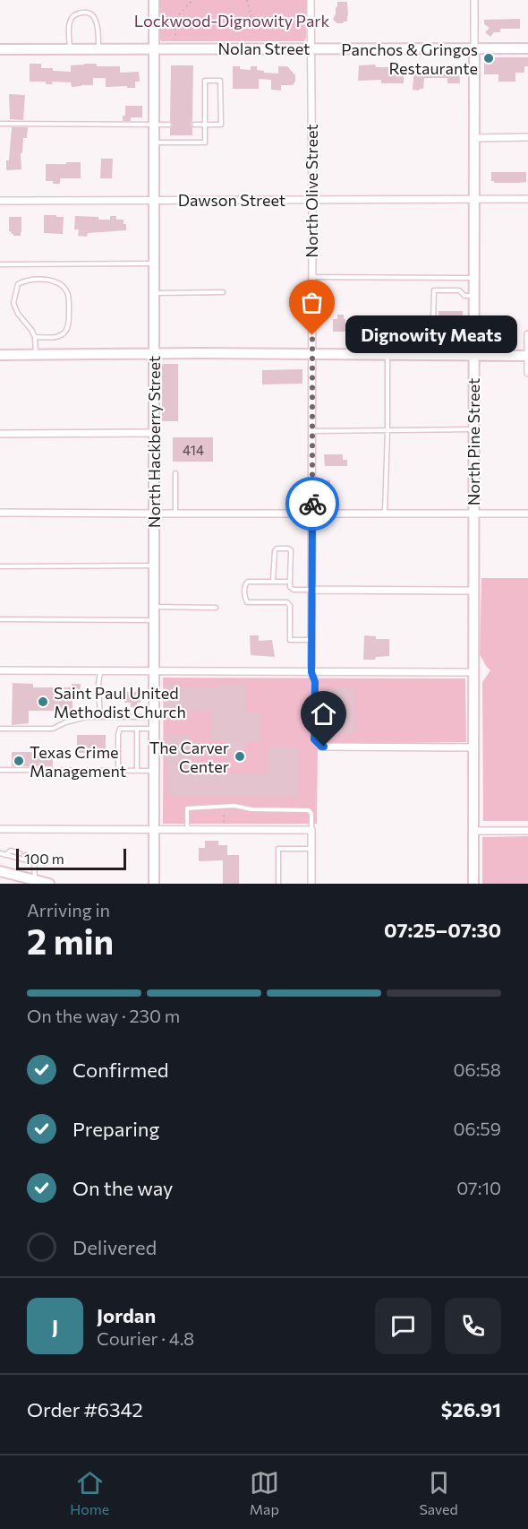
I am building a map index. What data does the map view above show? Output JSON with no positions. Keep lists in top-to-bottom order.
{
  "streets": {
    "main road": ["Nolan Street", "North Hackberry Street", "North Pine Street"],
    "street": ["North Olive Street", "Dawson Street"]
  },
  "crossings": [
    ["Nolan Street", "North Olive Street"],
    ["Nolan Street", "North Hackberry Street"],
    ["Nolan Street", "North Pine Street"],
    ["North Olive Street", "Dawson Street"],
    ["North Olive Street", "North Pine Street"],
    ["Dawson Street", "North Hackberry Street"],
    ["Dawson Street", "North Pine Street"]
  ],
  "parks": ["Lockwood-Dignowity Park"],
  "places": [
    "Panchos & Gringos Restaurante",
    "Dignowity Meats",
    "Saint Paul United Methodist Church",
    "The Carver Center",
    "Texas Crime Management"
  ],
  "house_numbers": ["414"],
  "scale_bar": "100 m",
  "page": {
    "bubble": "Dignowity Meats",
    "scale": "100 m",
    "heading": ["2 min", "Arriving in", "07:25–07:30"],
    "panel": [
      "Jordan",
      "Courier · 4.8",
      "Order #6342",
      "$26.91"
    ],
    "bar": "On the way · 230 m",
    "list": [
      ["Confirmed", "06:58"],
      ["Preparing", "06:59"],
      ["On the way", "07:10"],
      "Delivered"
    ],
    "round": "J",
    "tabs": ["Home", "Map", "Saved"]
  }
}
